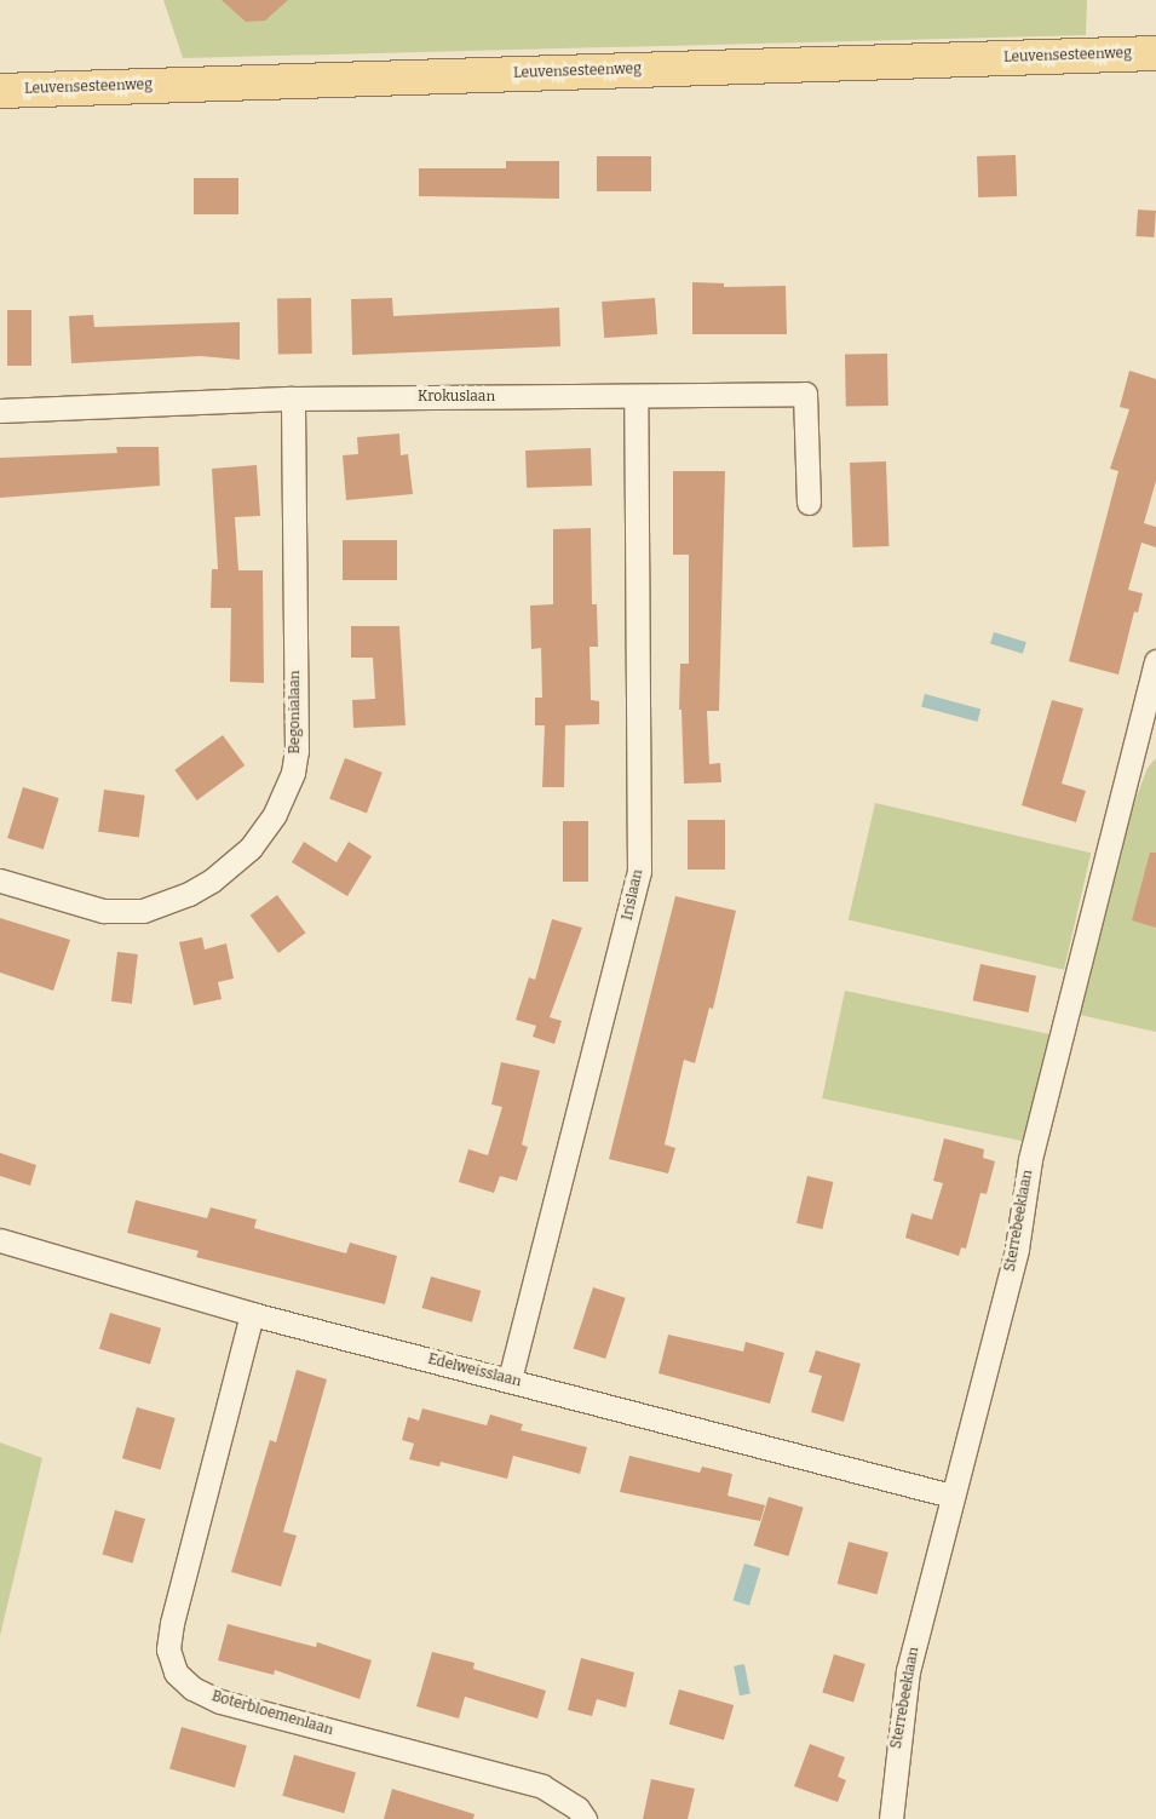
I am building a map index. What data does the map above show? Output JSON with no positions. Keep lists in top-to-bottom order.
{
  "streets": {
    "main road": ["Leuvensesteenweg"],
    "street": [
      "Krokuslaan",
      "Begonialaan",
      "Irislaan",
      "Sterrebeeklaan",
      "Edelweisslaan",
      "Boterbloemenlaan"
    ]
  },
  "crossings": [
    ["Krokuslaan", "Begonialaan"],
    ["Krokuslaan", "Irislaan"],
    ["Irislaan", "Edelweisslaan"],
    ["Sterrebeeklaan", "Edelweisslaan"],
    ["Edelweisslaan", "Boterbloemenlaan"]
  ]
}
